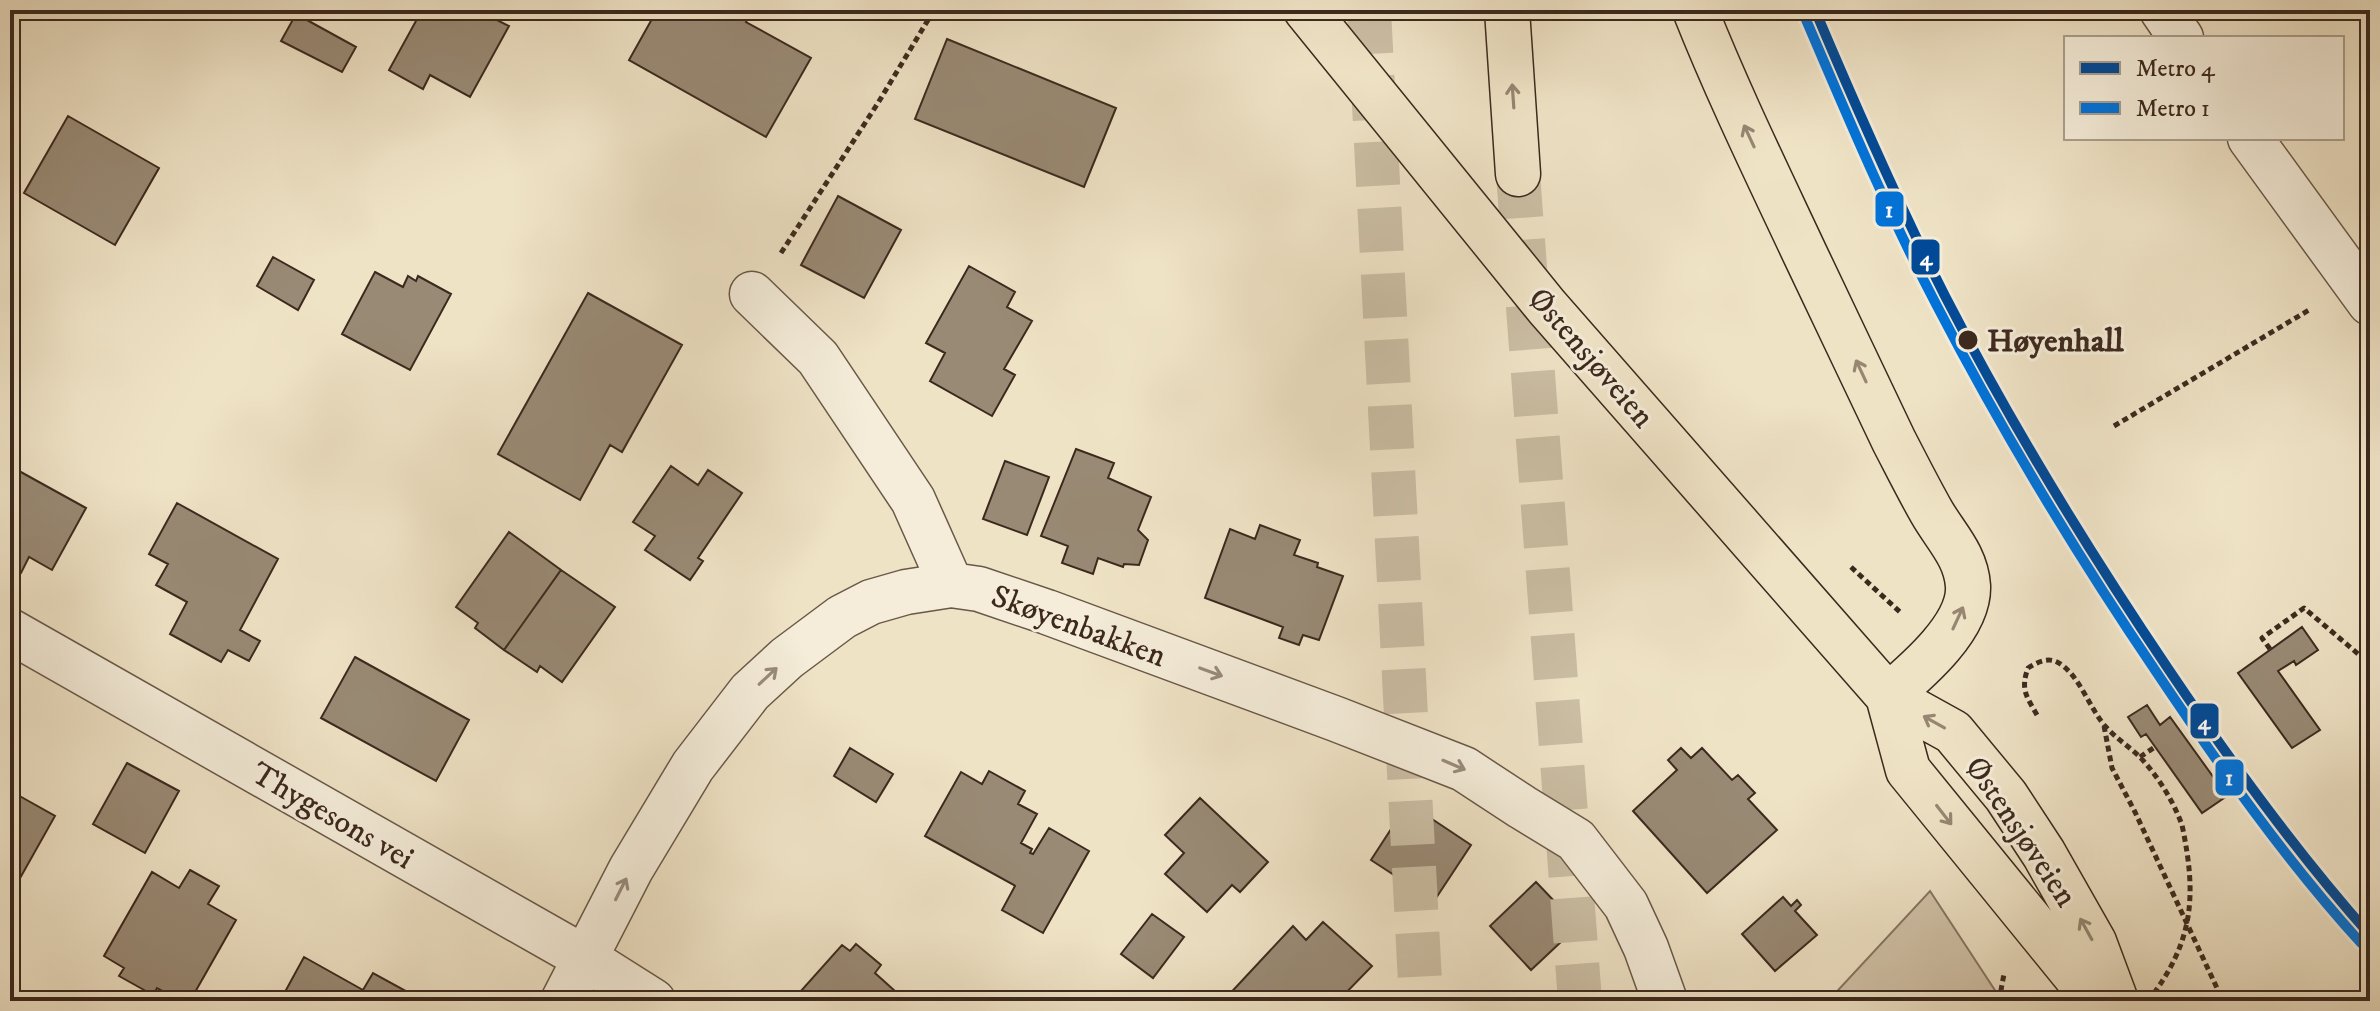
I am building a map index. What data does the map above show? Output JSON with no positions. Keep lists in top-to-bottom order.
{
  "streets": {
    "main road": ["Østensjøveien"],
    "street": ["Skøyenbakken", "Thygesons vei"]
  },
  "crossings": [
    ["Skøyenbakken", "Thygesons vei"]
  ],
  "places": ["Høyenhall"],
  "lines": ["metro line 4", "metro line 1"],
  "legend": ["Metro 4", "Metro 1"]
}
